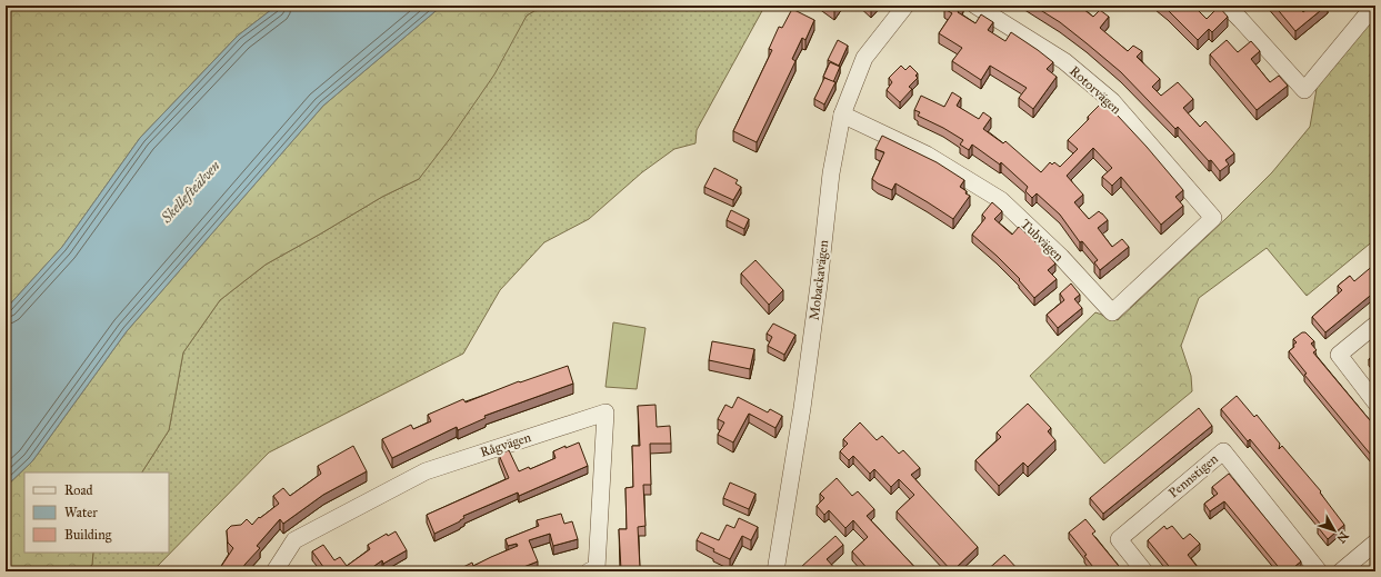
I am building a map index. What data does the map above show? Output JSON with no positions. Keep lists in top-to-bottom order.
{
  "streets": {
    "street": [
      "Rotorvägen",
      "Tubvägen",
      "Mobackavägen",
      "Rågvägen",
      "Pennstigen"
    ]
  },
  "crossings": [
    ["Rotorvägen", "Tubvägen"],
    ["Tubvägen", "Mobackavägen"]
  ],
  "water": ["Skellefteälven"],
  "legend": ["Road", "Water", "Building"],
  "north": "bottom right"
}
